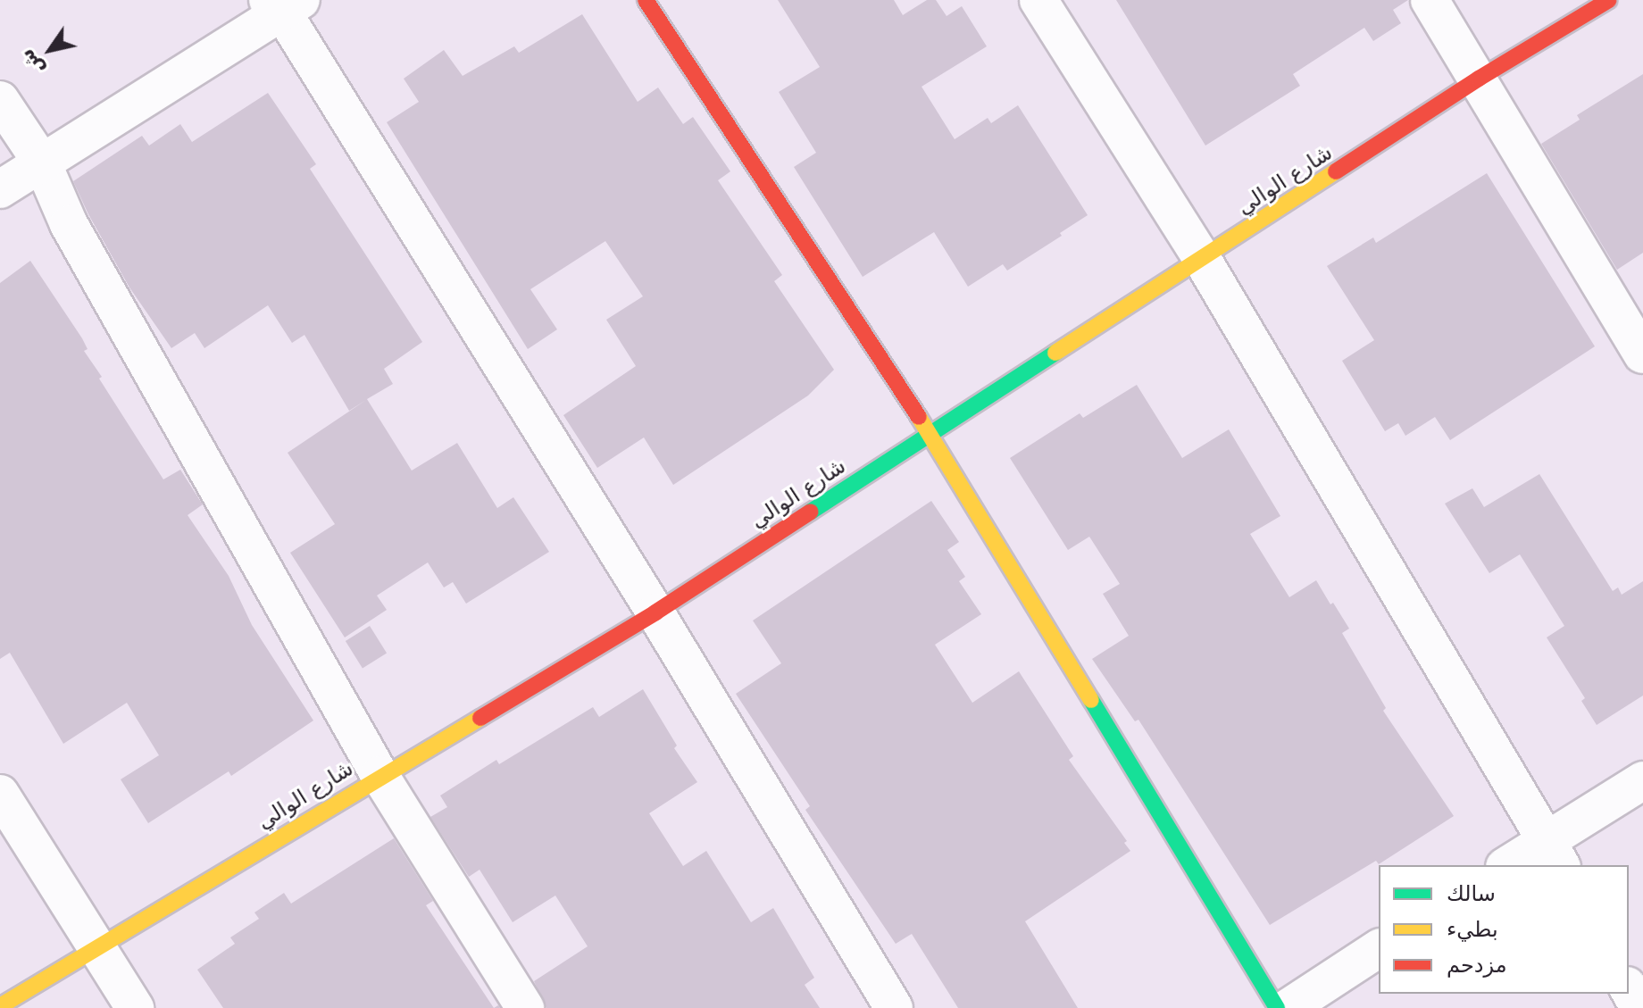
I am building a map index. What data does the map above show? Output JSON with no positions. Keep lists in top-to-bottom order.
{
  "streets": {
    "main road": ["شارع الوالي"]
  },
  "legend": ["سالك", "بطيء", "مزدحم"],
  "north": "bottom left"
}
